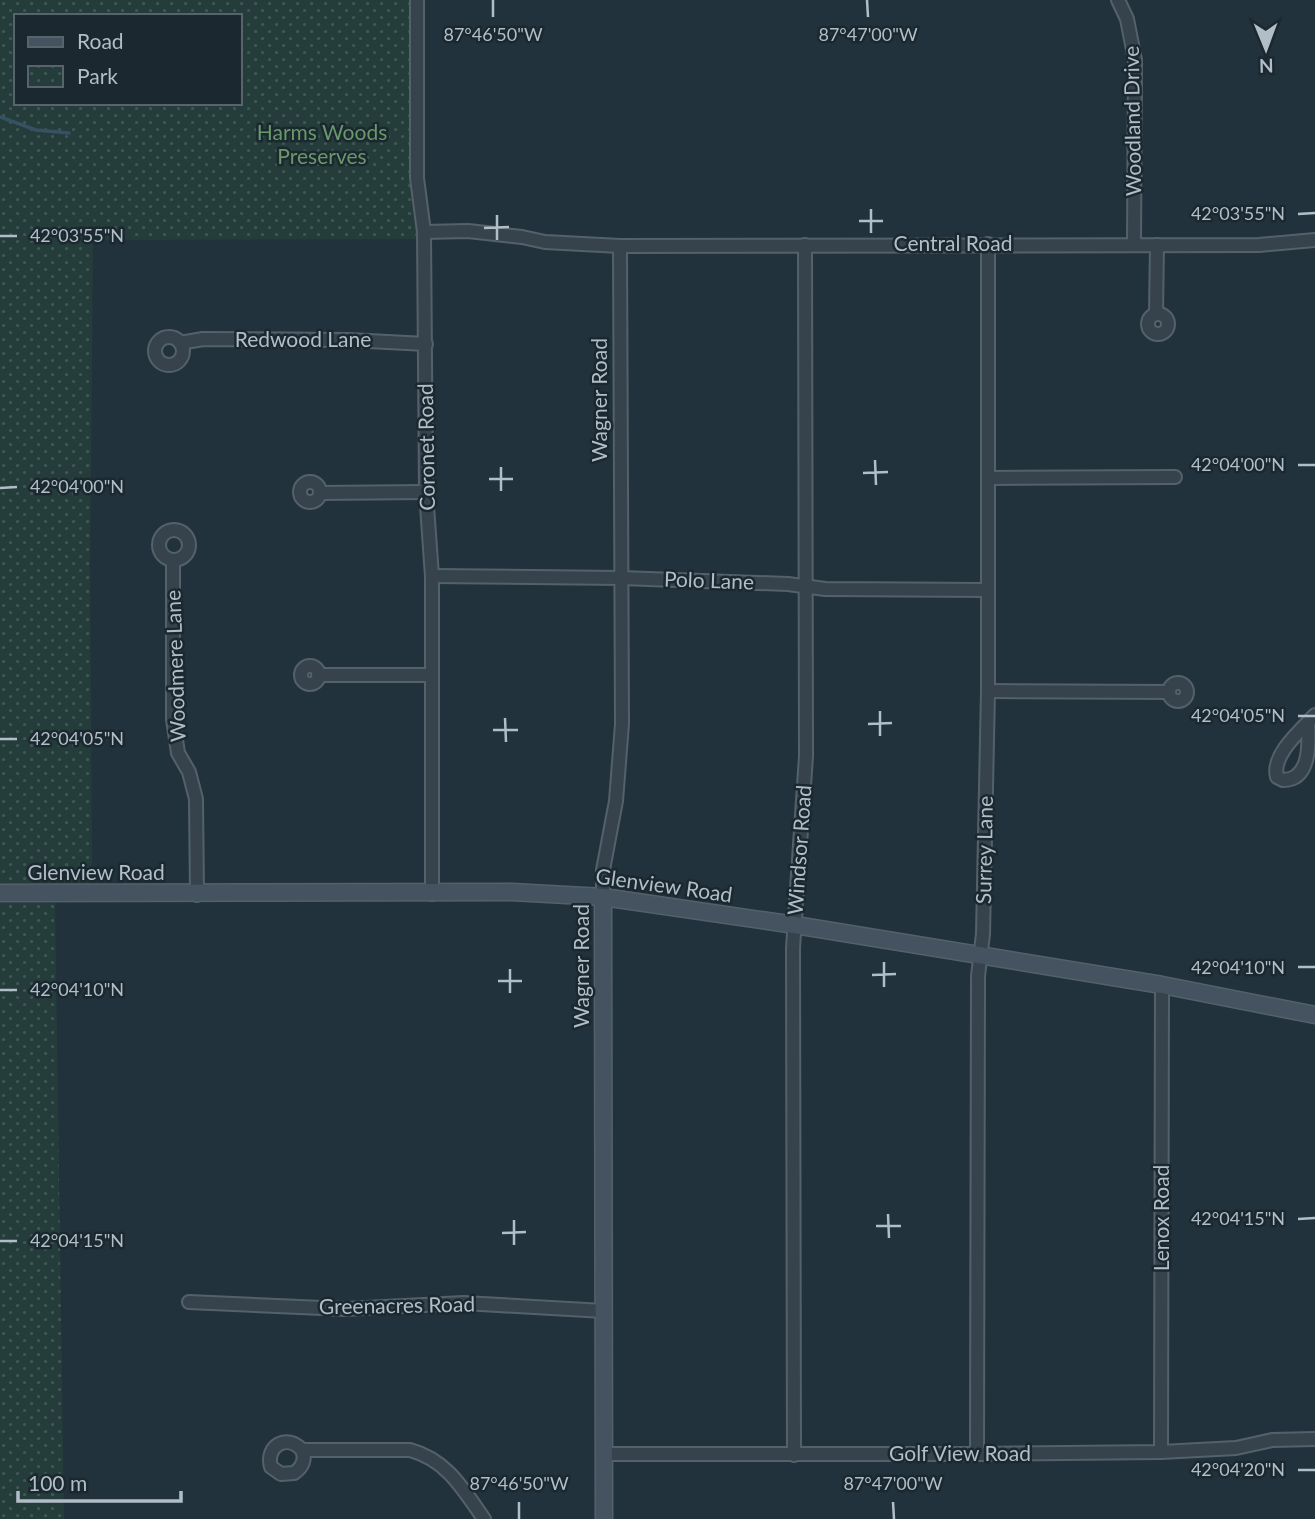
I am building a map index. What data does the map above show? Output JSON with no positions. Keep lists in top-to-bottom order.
{
  "streets": {
    "main road": ["Wagner Road", "Glenview Road"],
    "street": [
      "Woodland Drive",
      "Central Road",
      "Redwood Lane",
      "Coronet Road",
      "Polo Lane",
      "Woodmere Lane",
      "Windsor Road",
      "Surrey Lane",
      "Lenox Road",
      "Greenacres Road",
      "Golf View Road"
    ]
  },
  "crossings": [
    ["Woodland Drive", "Central Road"],
    ["Central Road", "Wagner Road"],
    ["Central Road", "Coronet Road"],
    ["Central Road", "Windsor Road"],
    ["Central Road", "Surrey Lane"],
    ["Redwood Lane", "Coronet Road"],
    ["Wagner Road", "Polo Lane"],
    ["Wagner Road", "Glenview Road"],
    ["Wagner Road", "Greenacres Road"],
    ["Wagner Road", "Golf View Road"],
    ["Coronet Road", "Polo Lane"],
    ["Coronet Road", "Glenview Road"],
    ["Polo Lane", "Windsor Road"],
    ["Polo Lane", "Surrey Lane"],
    ["Woodmere Lane", "Glenview Road"],
    ["Windsor Road", "Glenview Road"],
    ["Windsor Road", "Golf View Road"],
    ["Surrey Lane", "Glenview Road"],
    ["Surrey Lane", "Golf View Road"],
    ["Glenview Road", "Lenox Road"],
    ["Lenox Road", "Golf View Road"]
  ],
  "parks": ["Harms Woods Preserves"],
  "legend": ["Road", "Park"],
  "scale_bar": "100 m",
  "north": "bottom",
  "coordinates": [
    "87°46'50\"W",
    "87°47'00\"W",
    "42°03'55\"N",
    "42°04'00\"N",
    "42°04'05\"N",
    "42°04'10\"N",
    "42°04'15\"N",
    "42°04'20\"N"
  ]
}
